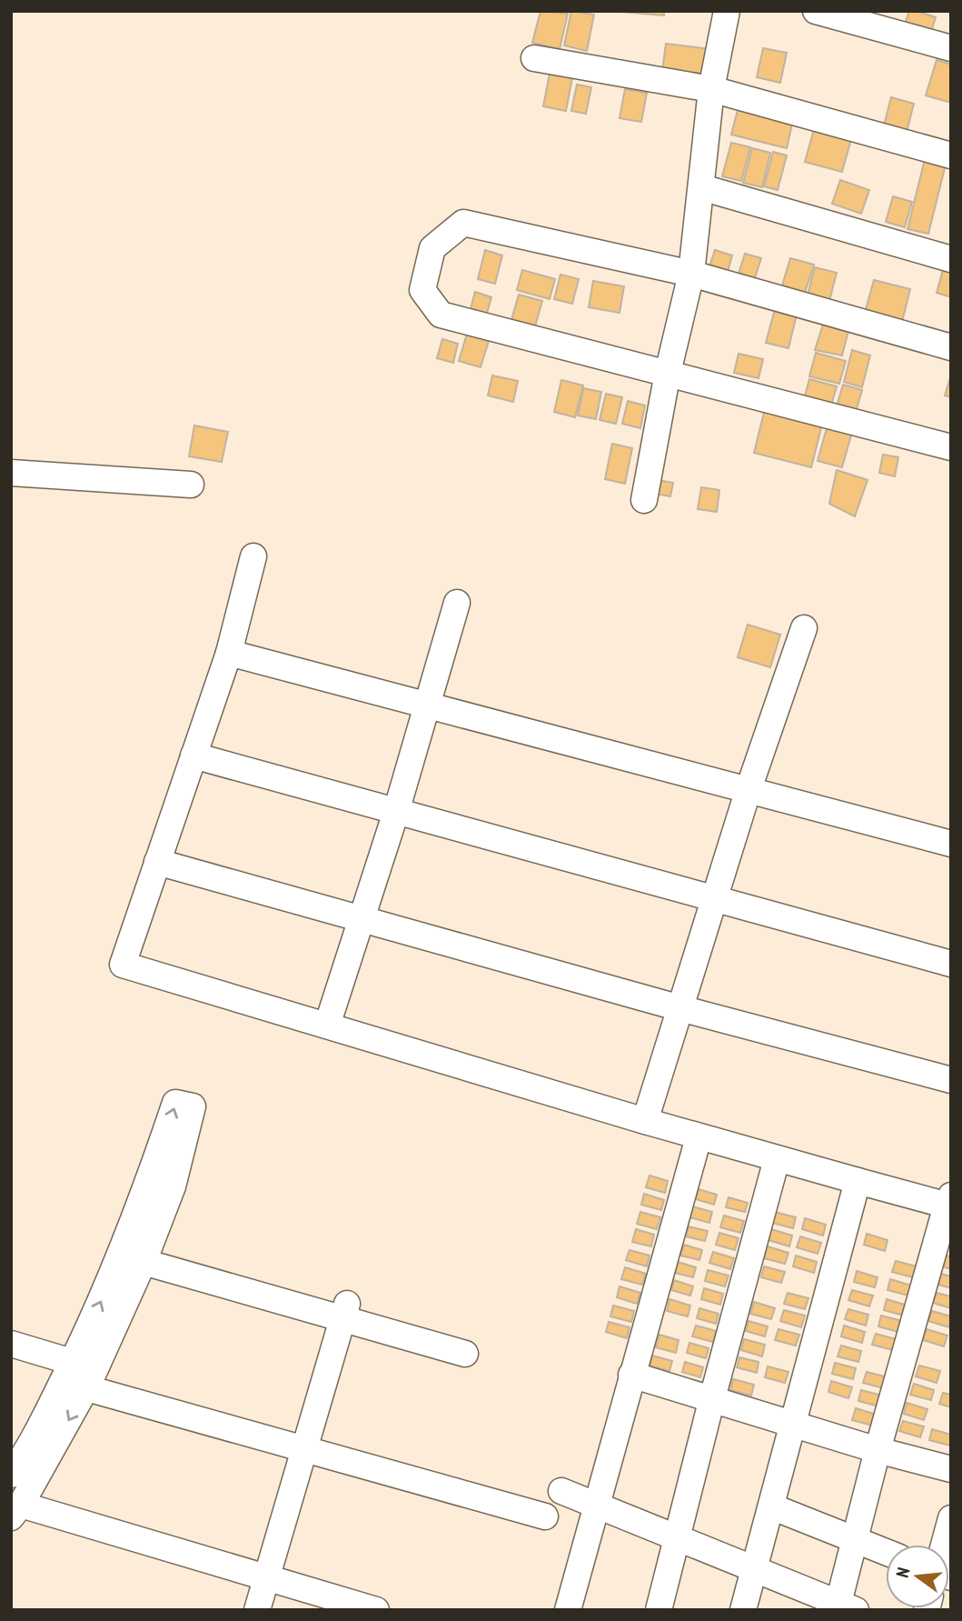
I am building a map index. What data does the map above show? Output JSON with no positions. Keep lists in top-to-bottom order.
{
  "north": "left"
}
